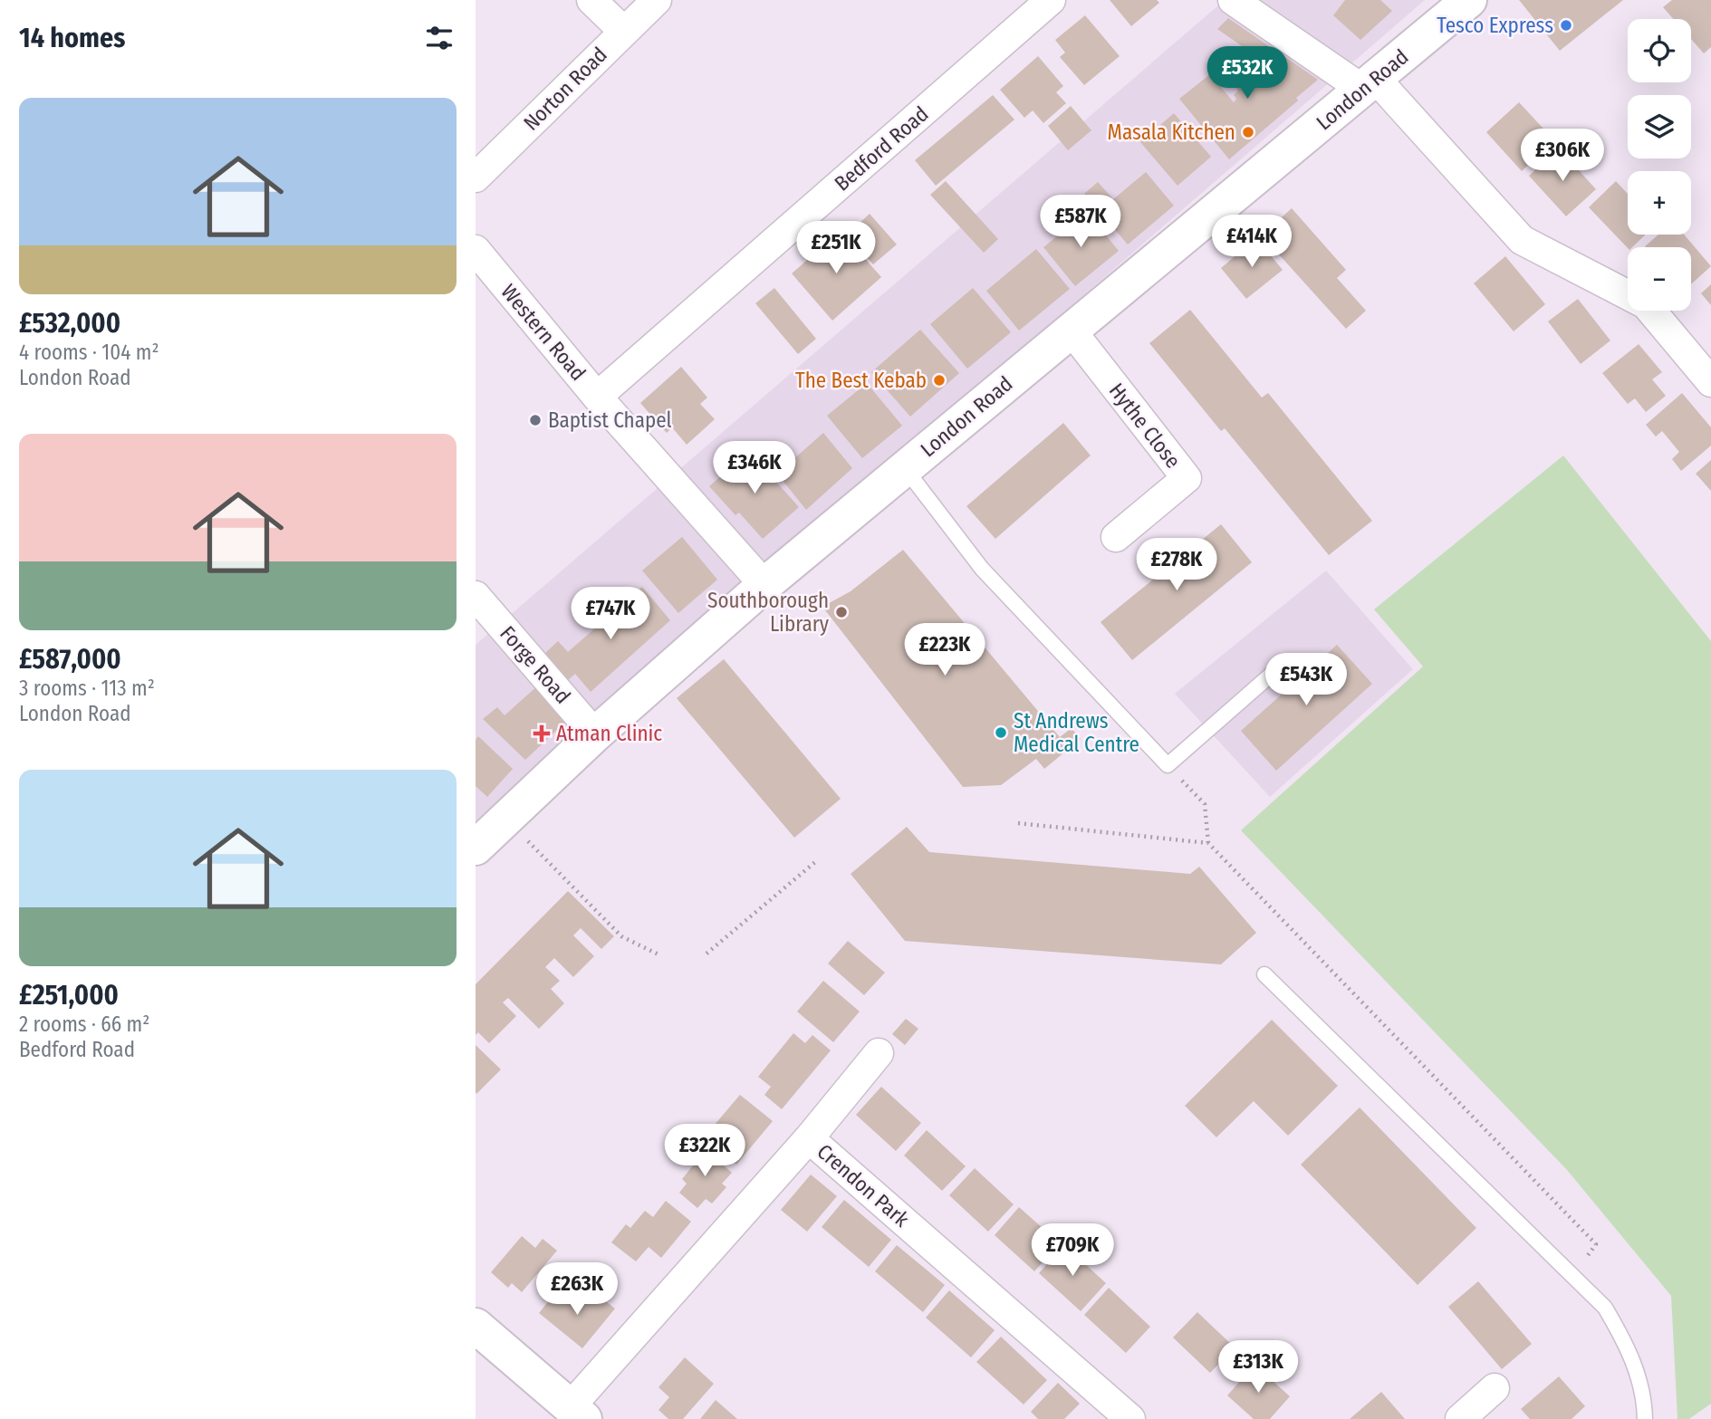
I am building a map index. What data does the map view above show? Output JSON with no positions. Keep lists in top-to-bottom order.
{
  "streets": {
    "main road": ["London Road"],
    "street": [
      "Norton Road",
      "Bedford Road",
      "Western Road",
      "Hythe Close",
      "Forge Road",
      "Crendon Park"
    ]
  },
  "crossings": [
    ["London Road", "Western Road"],
    ["London Road", "Hythe Close"],
    ["London Road", "Forge Road"],
    ["Bedford Road", "Western Road"]
  ],
  "places": {
    "other": [
      "Tesco Express",
      "Masala Kitchen",
      "The Best Kebab",
      "Baptist Chapel",
      "Southborough Library",
      "St Andrews Medical Centre"
    ],
    "health": ["Atman Clinic"]
  },
  "page": {
    "heading": "14 homes",
    "map_buttons": ["+", "−"],
    "price": [
      "£532K",
      "£306K",
      "£587K",
      "£414K",
      "£251K",
      "£346K",
      "£278K",
      "£747K",
      "£223K",
      "£543K",
      "£322K",
      "£709K",
      "£263K",
      "£313K"
    ],
    "list": [
      {
        "name": "£532,000",
        "note": "4 rooms · 104 m² · London Road"
      },
      {
        "name": "£587,000",
        "note": "3 rooms · 113 m² · London Road"
      },
      {
        "name": "£251,000",
        "note": "2 rooms · 66 m² · Bedford Road"
      }
    ]
  }
}
